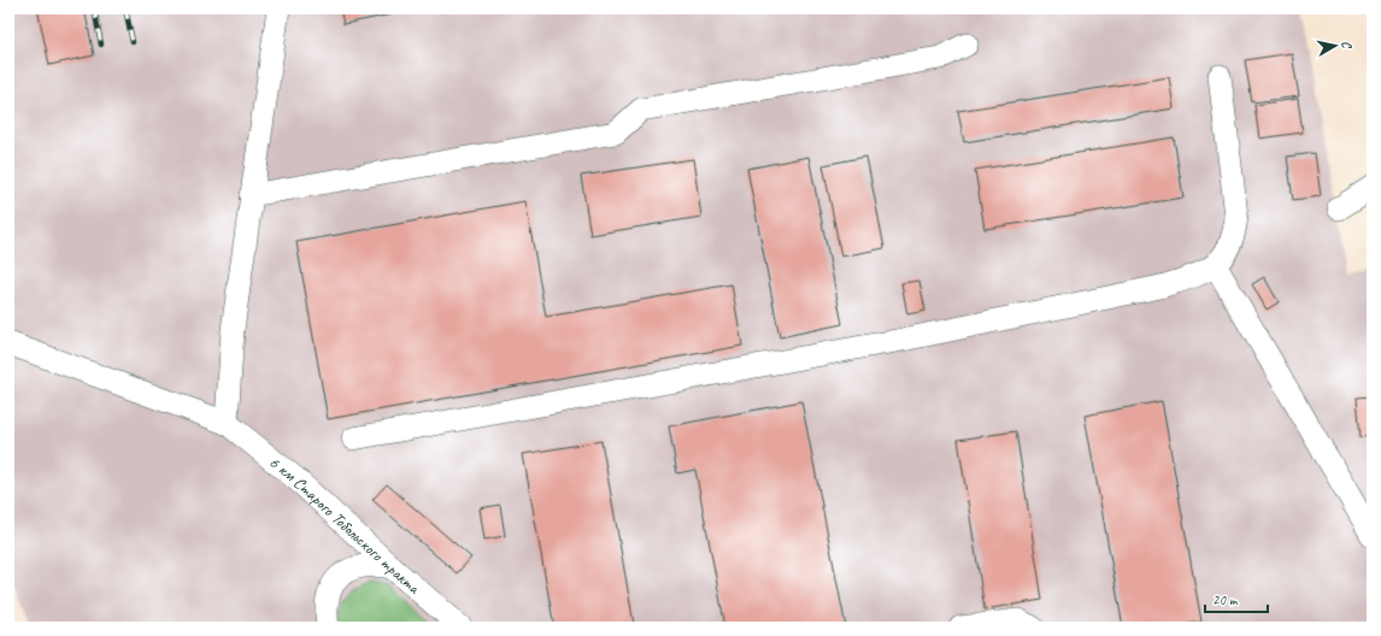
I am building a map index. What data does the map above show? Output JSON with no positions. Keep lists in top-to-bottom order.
{
  "streets": {
    "street": ["6 км Старого Тобольского тракта"]
  },
  "scale_bar": "20 m",
  "north": "right"
}
